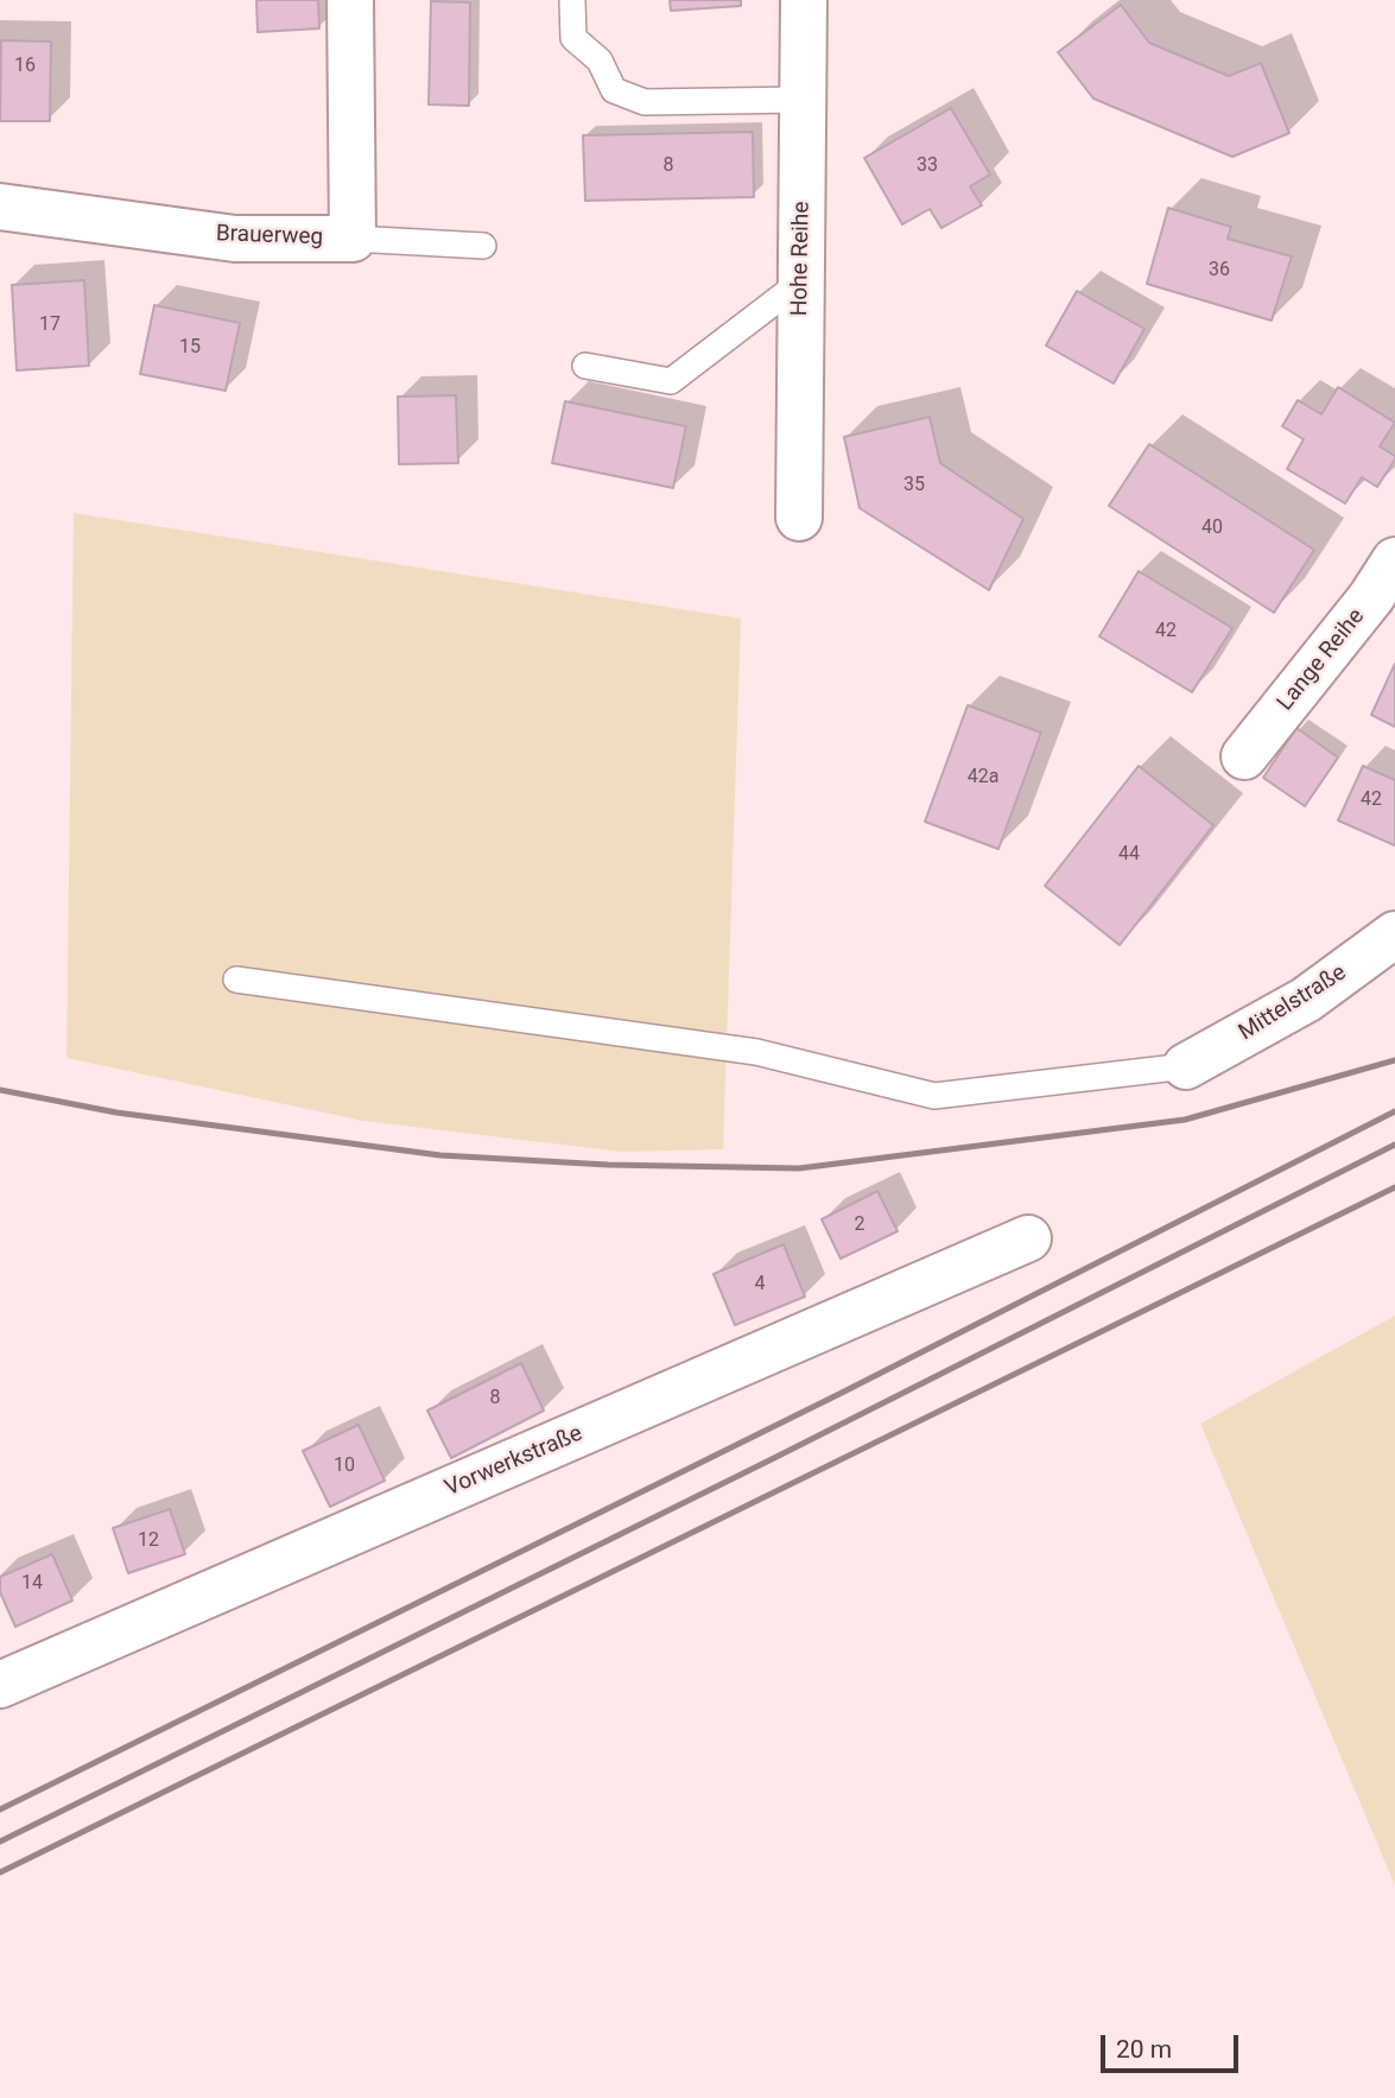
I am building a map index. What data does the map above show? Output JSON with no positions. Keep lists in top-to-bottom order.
{
  "streets": {
    "street": [
      "Brauerweg",
      "Hohe Reihe",
      "Lange Reihe",
      "Mittelstraße",
      "Vorwerkstraße"
    ]
  },
  "house_numbers": [
    "16",
    "8",
    "33",
    "36",
    "17",
    "15",
    "35",
    "40",
    "42",
    "42a",
    "42",
    "44",
    "2",
    "4",
    "8",
    "10",
    "12",
    "14"
  ],
  "scale_bar": "20 m"
}
